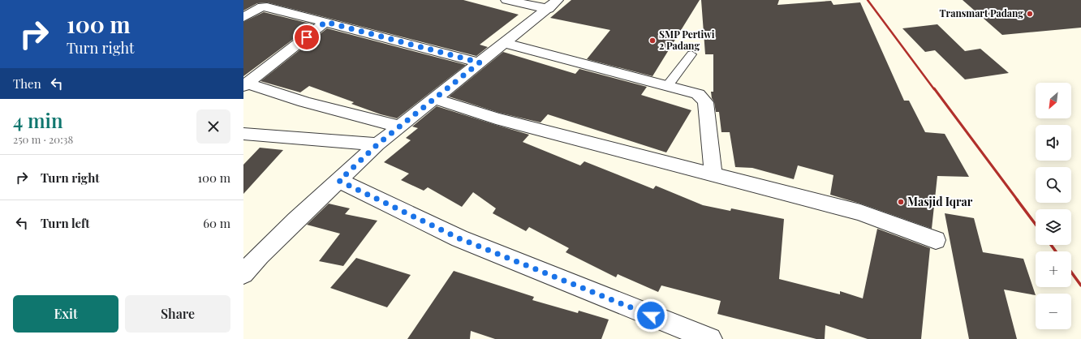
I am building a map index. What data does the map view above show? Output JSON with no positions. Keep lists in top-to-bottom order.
{
  "places": ["Transmart Padang", "SMP Pertiwi 2 Padang", "Masjid Iqrar"],
  "north": "bottom left",
  "page": {
    "turn": ["100 m", "Turn right"],
    "then": "Then",
    "map_buttons": ["+", "−"],
    "heading": ["4 min", "250 m · 20:38"],
    "list": [
      {
        "name": "Turn right",
        "value": "100 m"
      },
      {
        "name": "Turn left",
        "value": "60 m"
      }
    ],
    "buttons": ["Exit", "Share"]
  }
}
